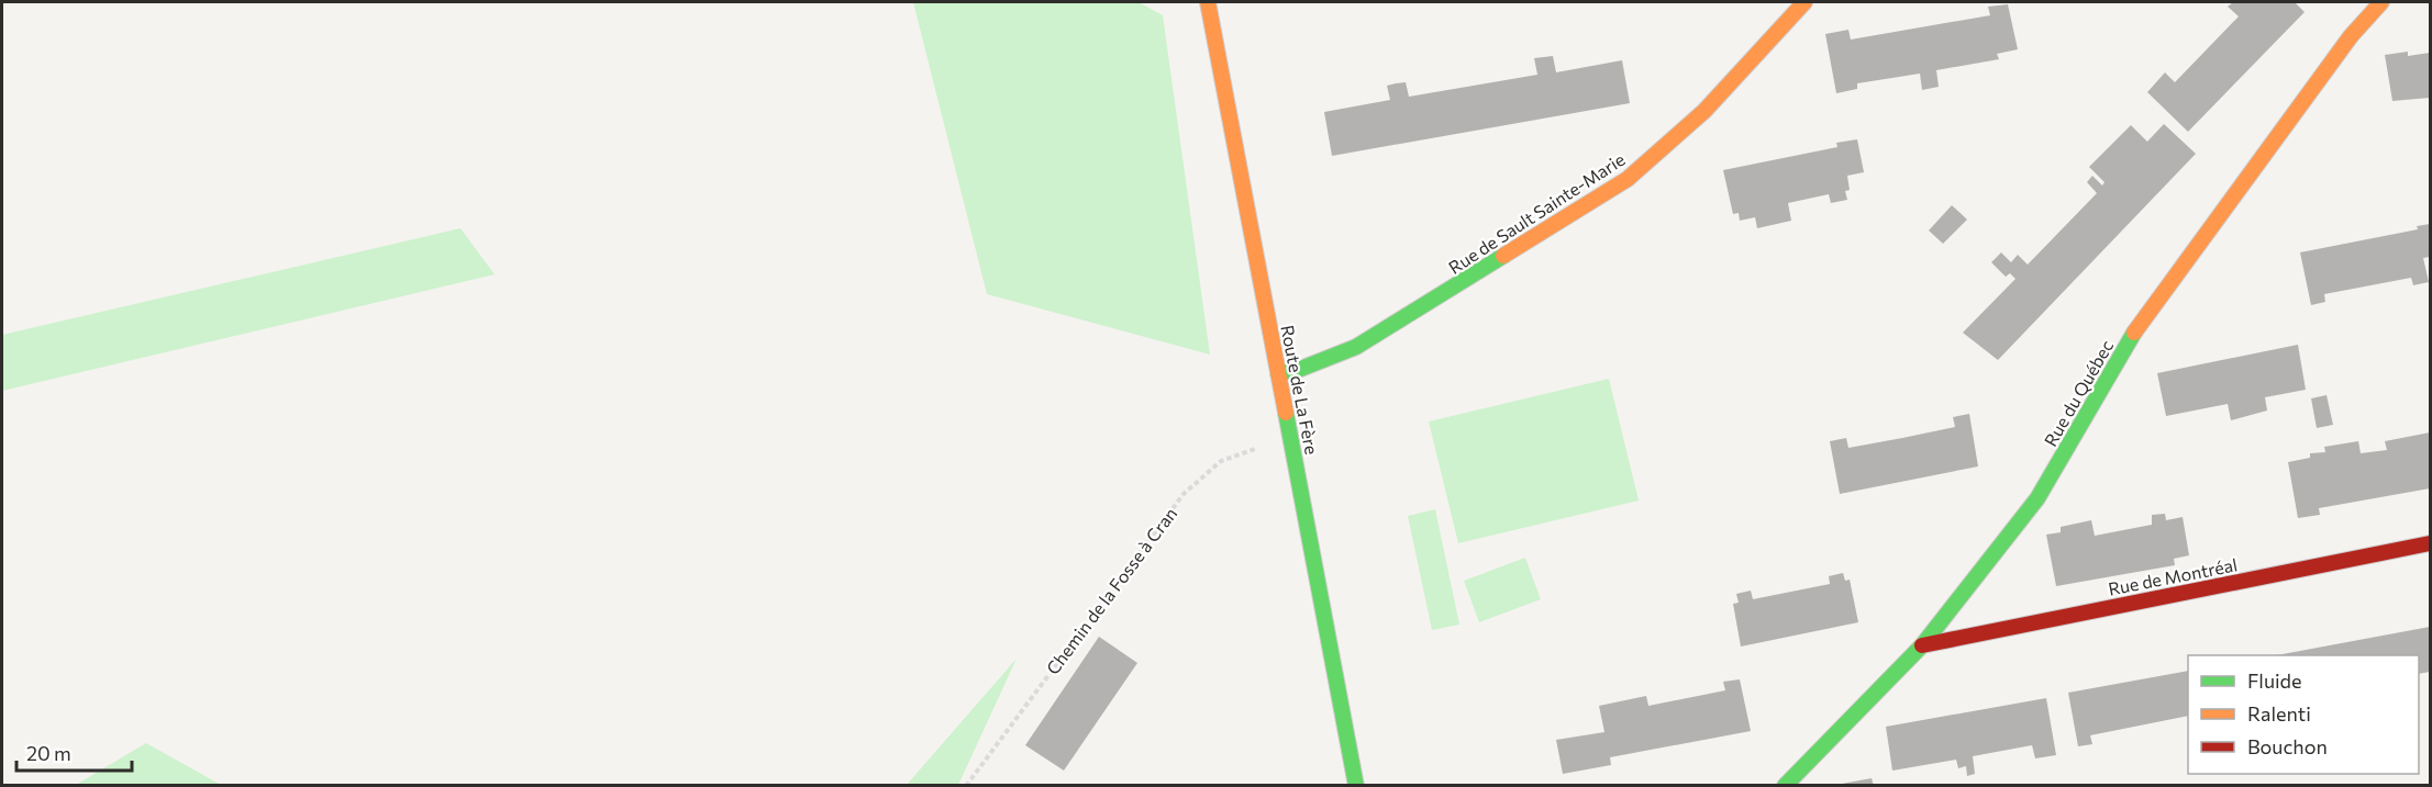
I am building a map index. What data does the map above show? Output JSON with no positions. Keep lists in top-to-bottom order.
{
  "streets": {
    "street": [
      "Rue de Sault Sainte-Marie",
      "Route de La Fère",
      "Rue du Québec",
      "Rue de Montréal"
    ],
    "path": ["Chemin de la Fosse à Cran"]
  },
  "crossings": [
    ["Rue de Sault Sainte-Marie", "Route de La Fère"],
    ["Route de La Fère", "Chemin de la Fosse à Cran"],
    ["Rue du Québec", "Rue de Montréal"]
  ],
  "legend": ["Fluide", "Ralenti", "Bouchon"],
  "scale_bar": "20 m"
}
